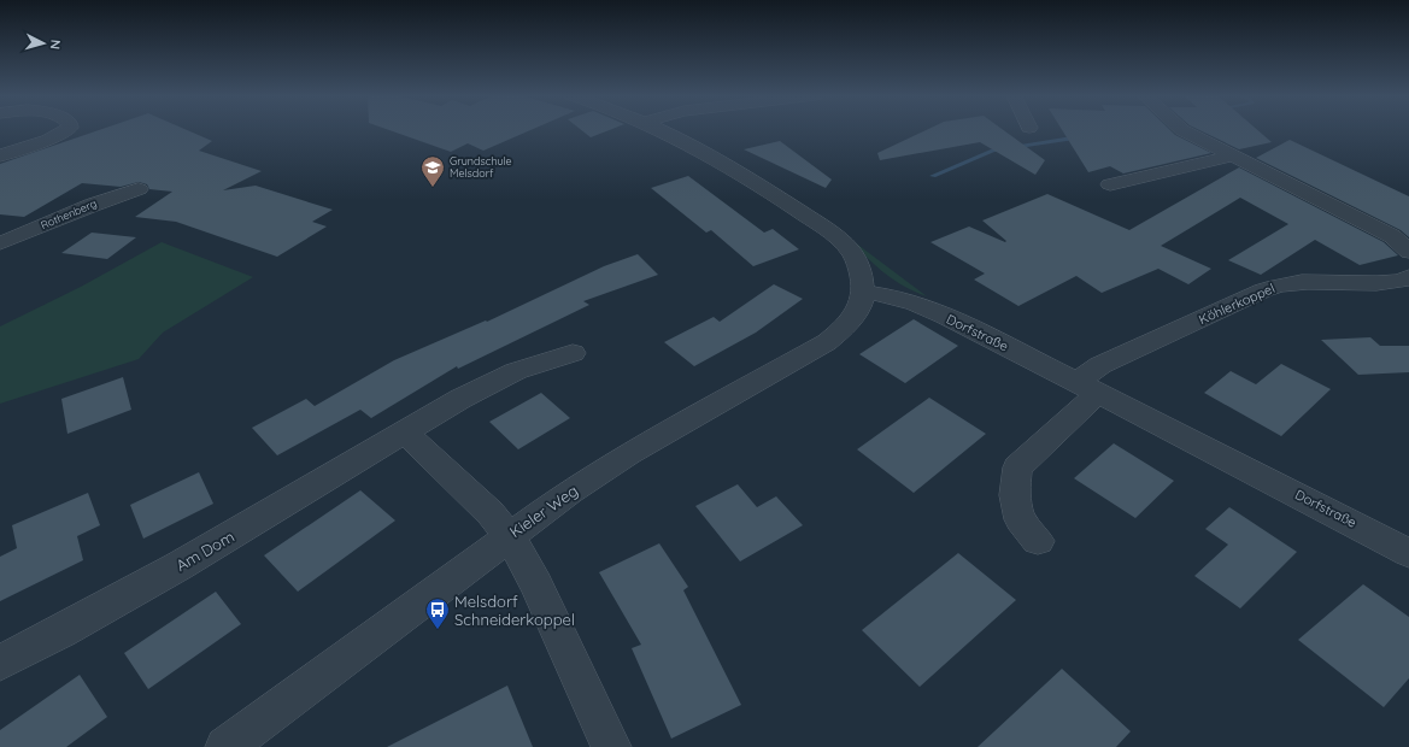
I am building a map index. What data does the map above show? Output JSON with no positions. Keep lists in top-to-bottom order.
{
  "streets": {
    "street": [
      "Rothenberg",
      "Köhlerkoppel",
      "Dorfstraße",
      "Kieler Weg",
      "Am Dom"
    ]
  },
  "crossings": [
    ["Köhlerkoppel", "Dorfstraße"],
    ["Dorfstraße", "Kieler Weg"]
  ],
  "places": {
    "school or university": ["Grundschule Melsdorf"],
    "bus stop": ["Melsdorf Schneiderkoppel"]
  },
  "north": "right"
}
